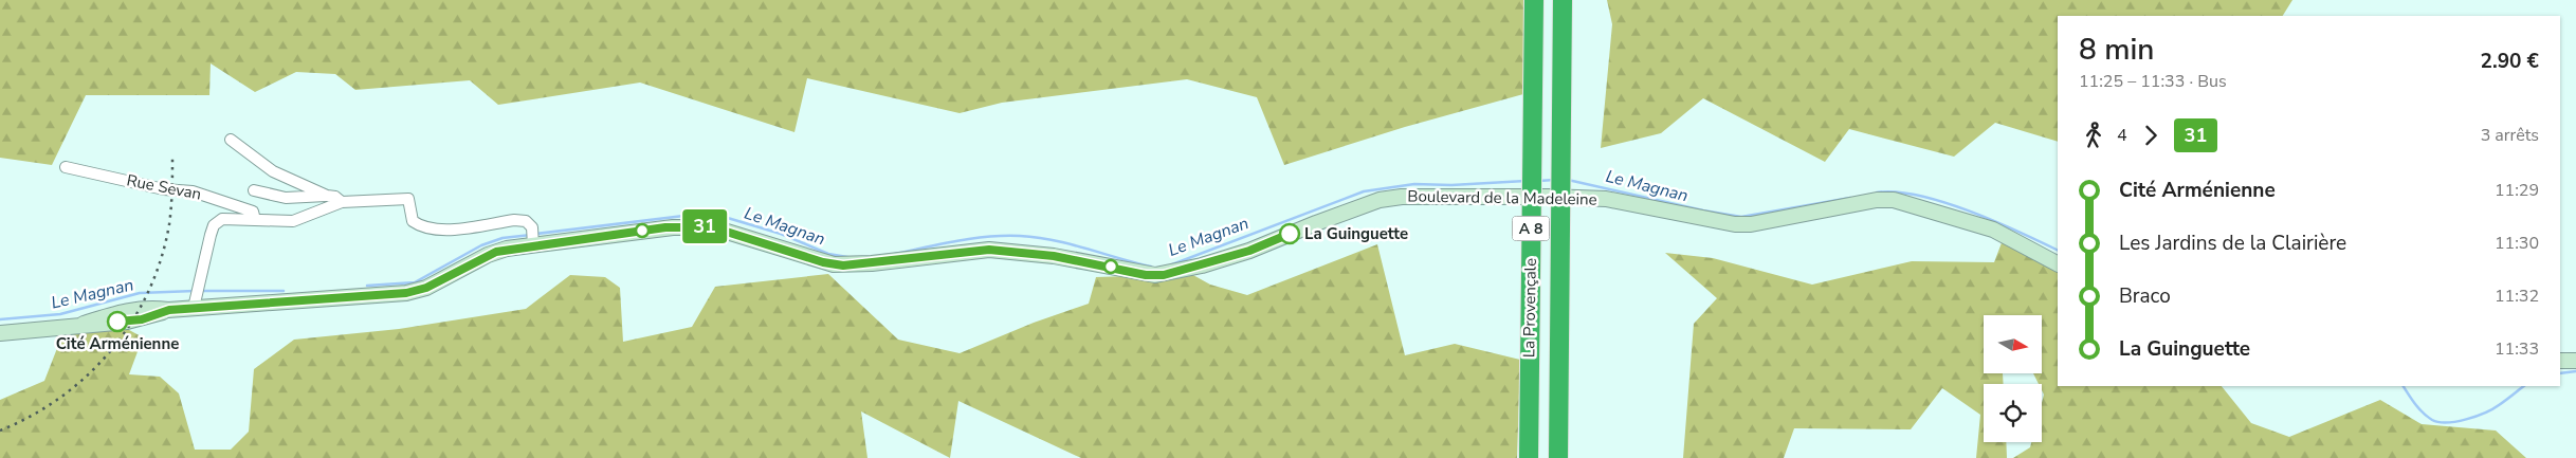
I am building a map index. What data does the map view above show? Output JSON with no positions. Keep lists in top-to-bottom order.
{
  "streets": {
    "highway": ["A 8", "La Provençale"],
    "street": ["Rue Sevan", "Boulevard de la Madeleine"]
  },
  "water": ["Le Magnan"],
  "places": ["La Guinguette", "Cité Arménienne"],
  "lines": ["bus line 31"],
  "north": "right",
  "page": {
    "on_map": "31",
    "heading": ["8 min", "11:25 – 11:33 · Bus", "2.90 €"],
    "legs": ["4", "31", "3 arrêts"],
    "list": [
      {
        "name": "Cité Arménienne",
        "value": "11:29"
      },
      {
        "name": "Les Jardins de la Clairière",
        "value": "11:30"
      },
      {
        "name": "Braco",
        "value": "11:32"
      },
      {
        "name": "La Guinguette",
        "value": "11:33"
      }
    ]
  }
}
